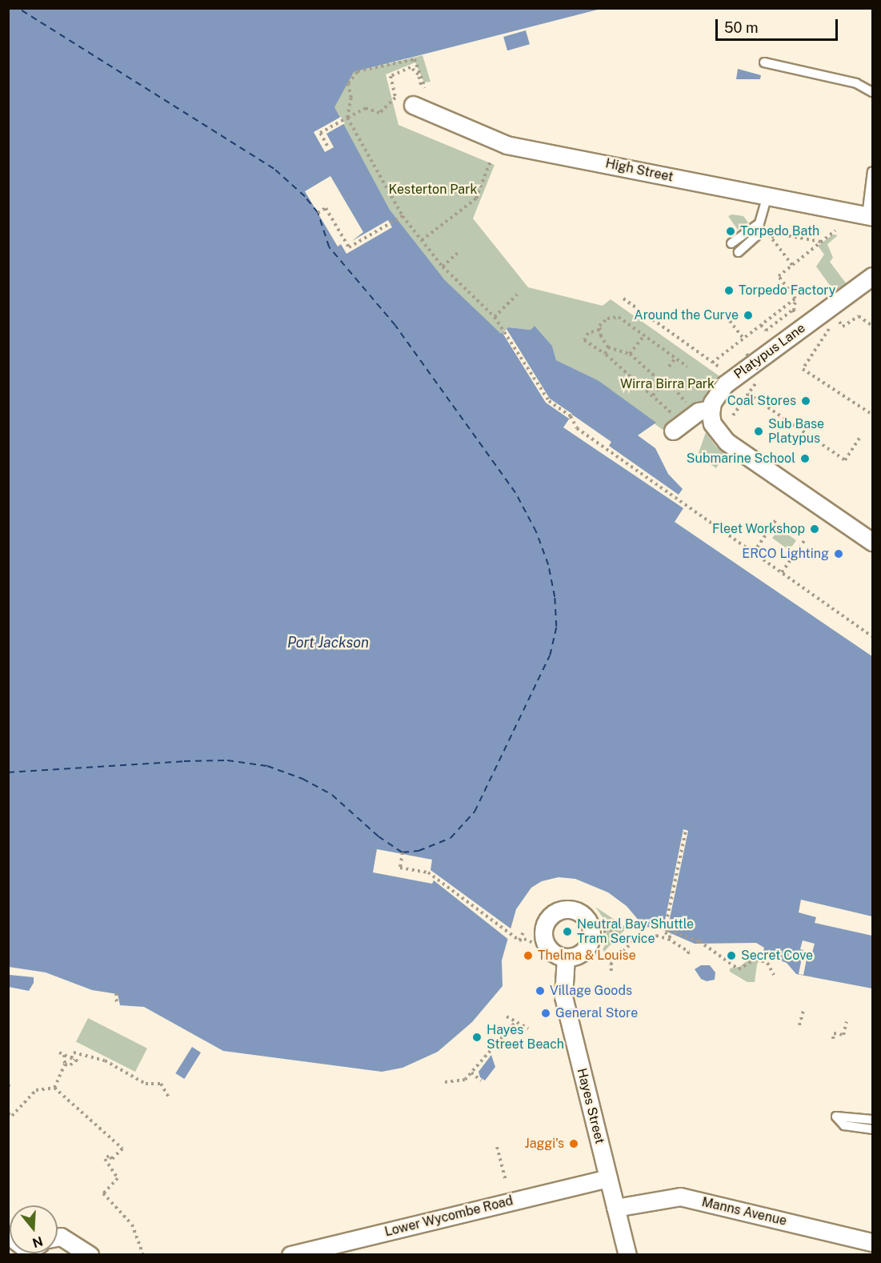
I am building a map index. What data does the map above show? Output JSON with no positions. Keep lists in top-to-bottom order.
{
  "streets": {
    "street": [
      "High Street",
      "Platypus Lane",
      "Hayes Street",
      "Manns Avenue",
      "Lower Wycombe Road"
    ]
  },
  "crossings": [
    ["Hayes Street", "Manns Avenue"],
    ["Hayes Street", "Lower Wycombe Road"]
  ],
  "water": ["Port Jackson"],
  "parks": ["Kesterton Park", "Wirra Birra Park"],
  "places": [
    "Torpedo Bath",
    "Torpedo Factory",
    "Around the Curve",
    "Coal Stores",
    "Sub Base Platypus",
    "Submarine School",
    "Fleet Workshop",
    "ERCO Lighting",
    "Neutral Bay Shuttle Tram Service",
    "Thelma & Louise",
    "Secret Cove",
    "Village Goods",
    "General Store",
    "Hayes Street Beach",
    "Jaggi's"
  ],
  "scale_bar": "50 m",
  "north": "bottom"
}
